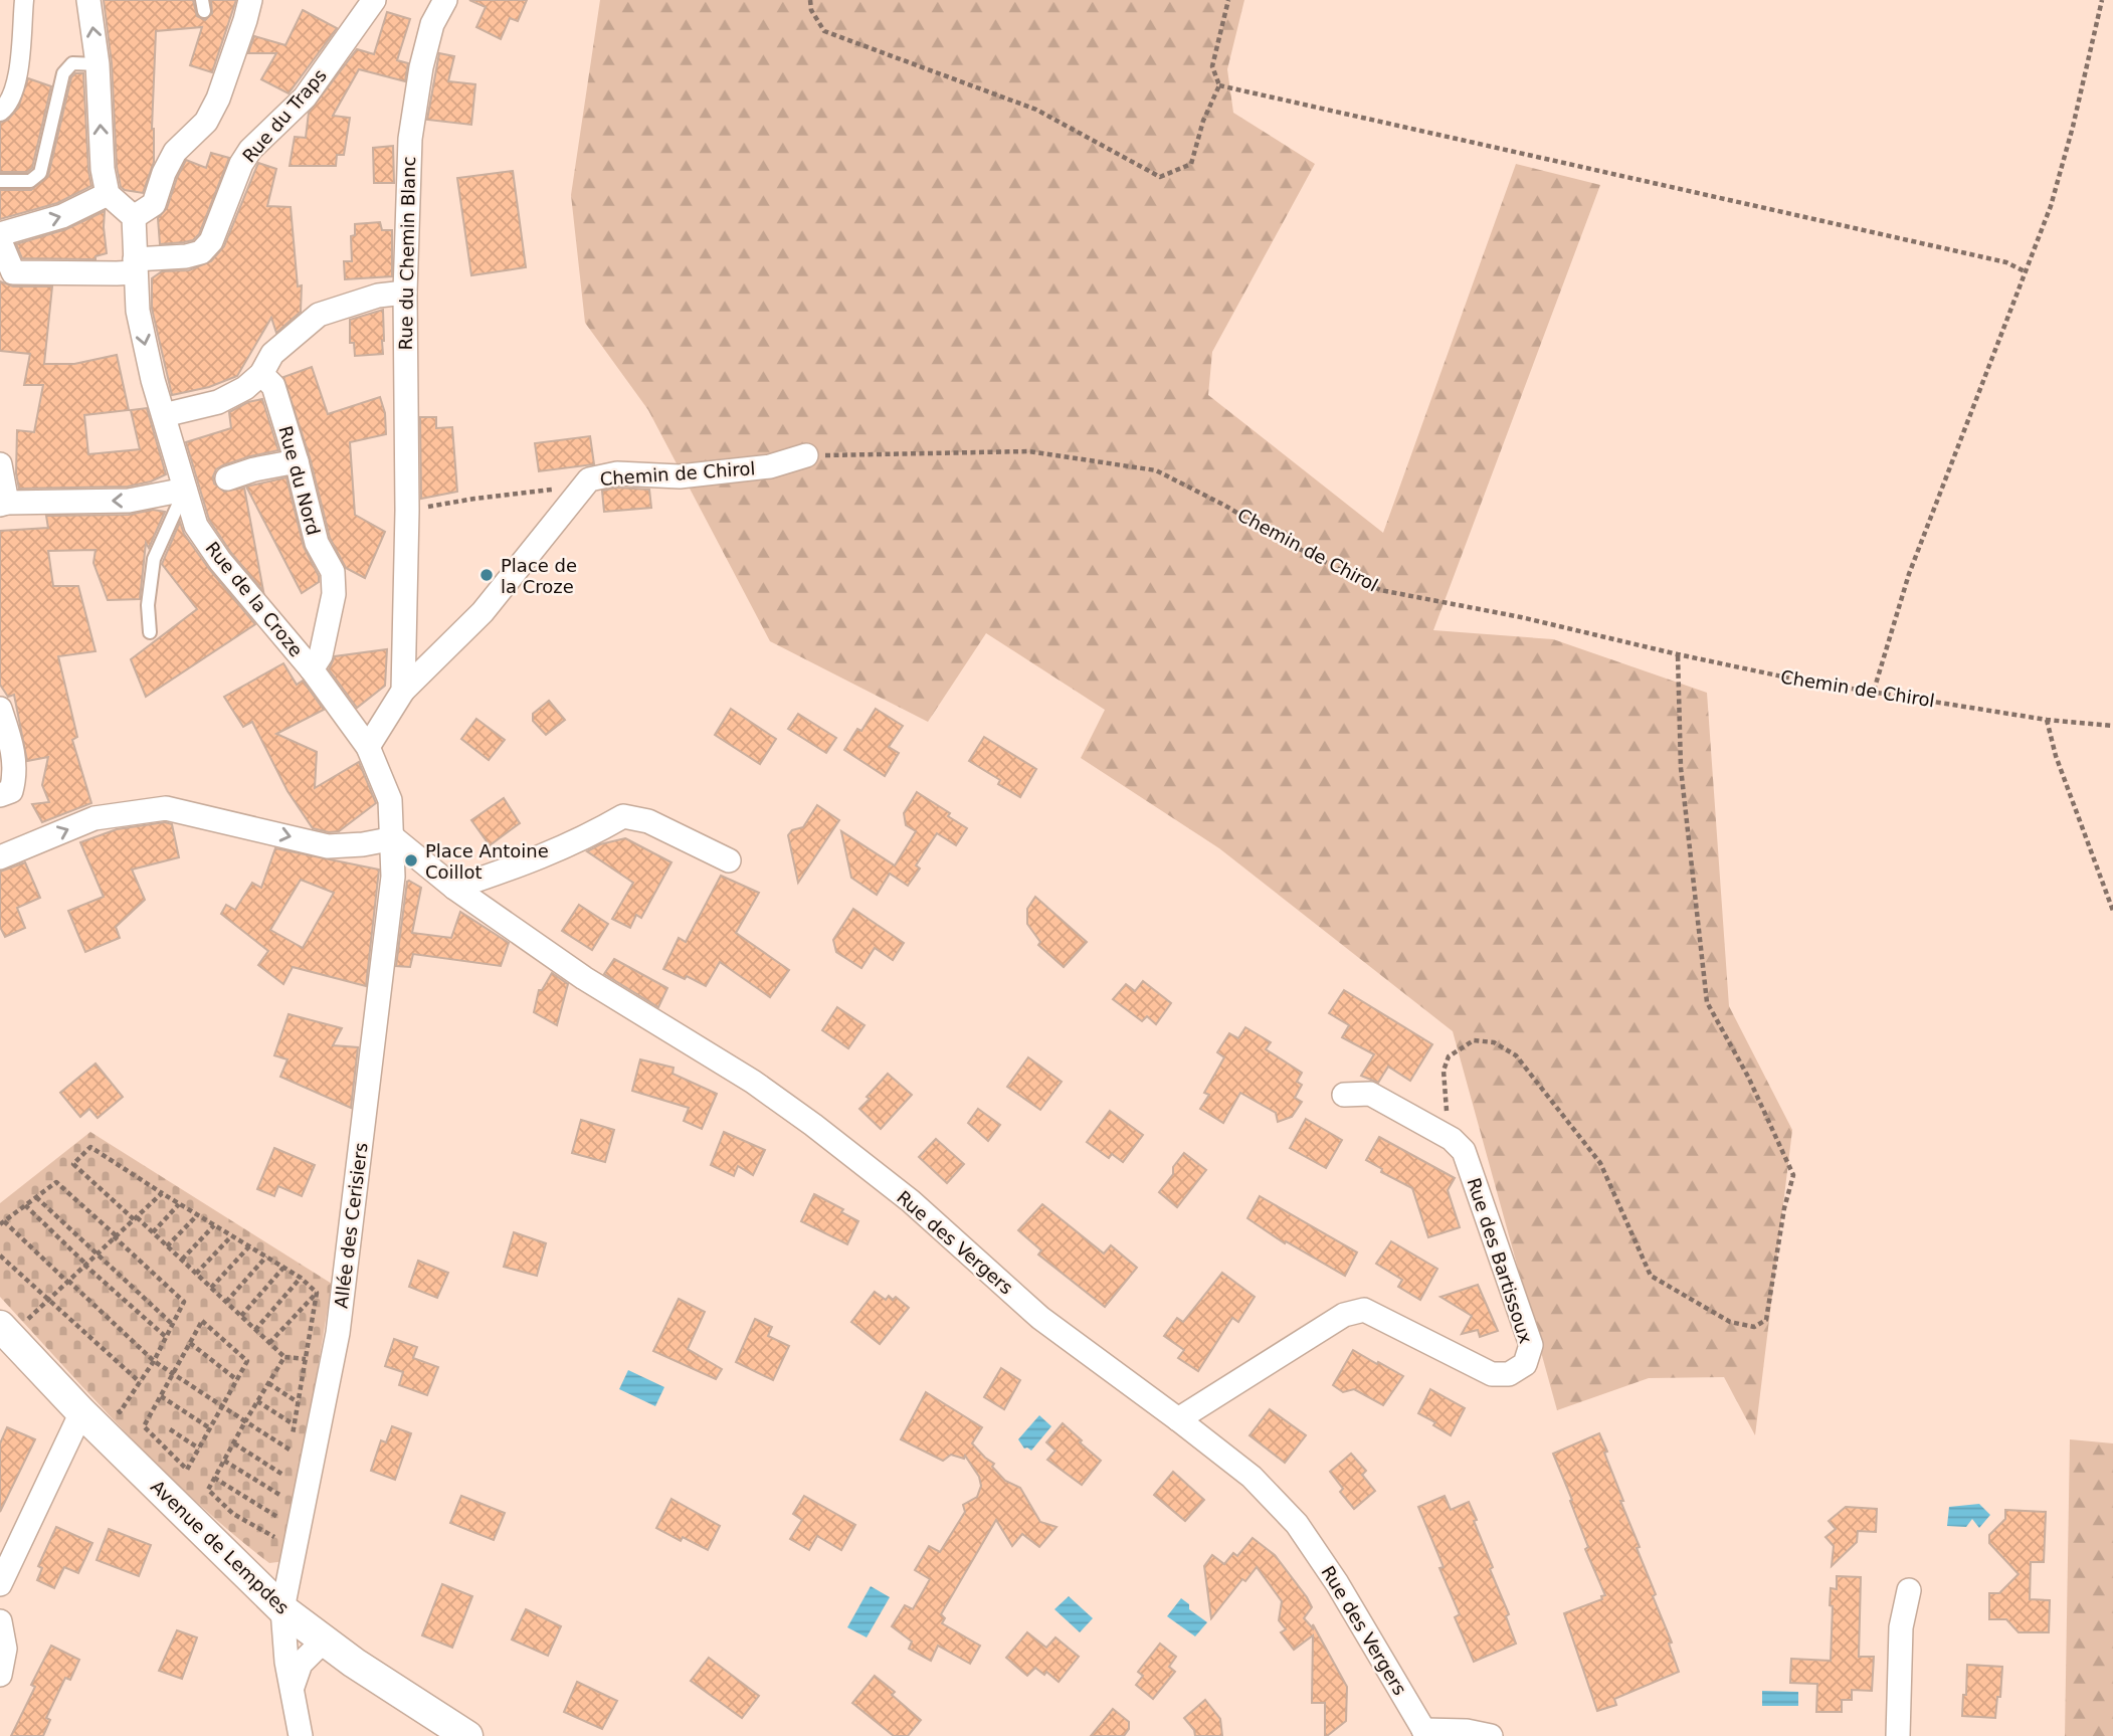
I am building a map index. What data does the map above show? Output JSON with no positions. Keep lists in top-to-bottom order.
{
  "streets": {
    "street": [
      "Rue du Traps",
      "Rue du Chemin Blanc",
      "Chemin de Chirol",
      "Rue du Nord",
      "Rue de la Croze",
      "Allée des Cerisiers",
      "Rue des Vergers",
      "Rue des Bartissoux",
      "Avenue de Lempdes"
    ]
  },
  "crossings": [
    ["Rue du Traps", "Rue de la Croze"],
    ["Rue du Nord", "Rue de la Croze"],
    ["Allée des Cerisiers", "Rue des Vergers"],
    ["Allée des Cerisiers", "Avenue de Lempdes"],
    ["Rue des Vergers", "Rue des Bartissoux"]
  ],
  "places": ["Place de la Croze", "Place Antoine Coillot"]
}
